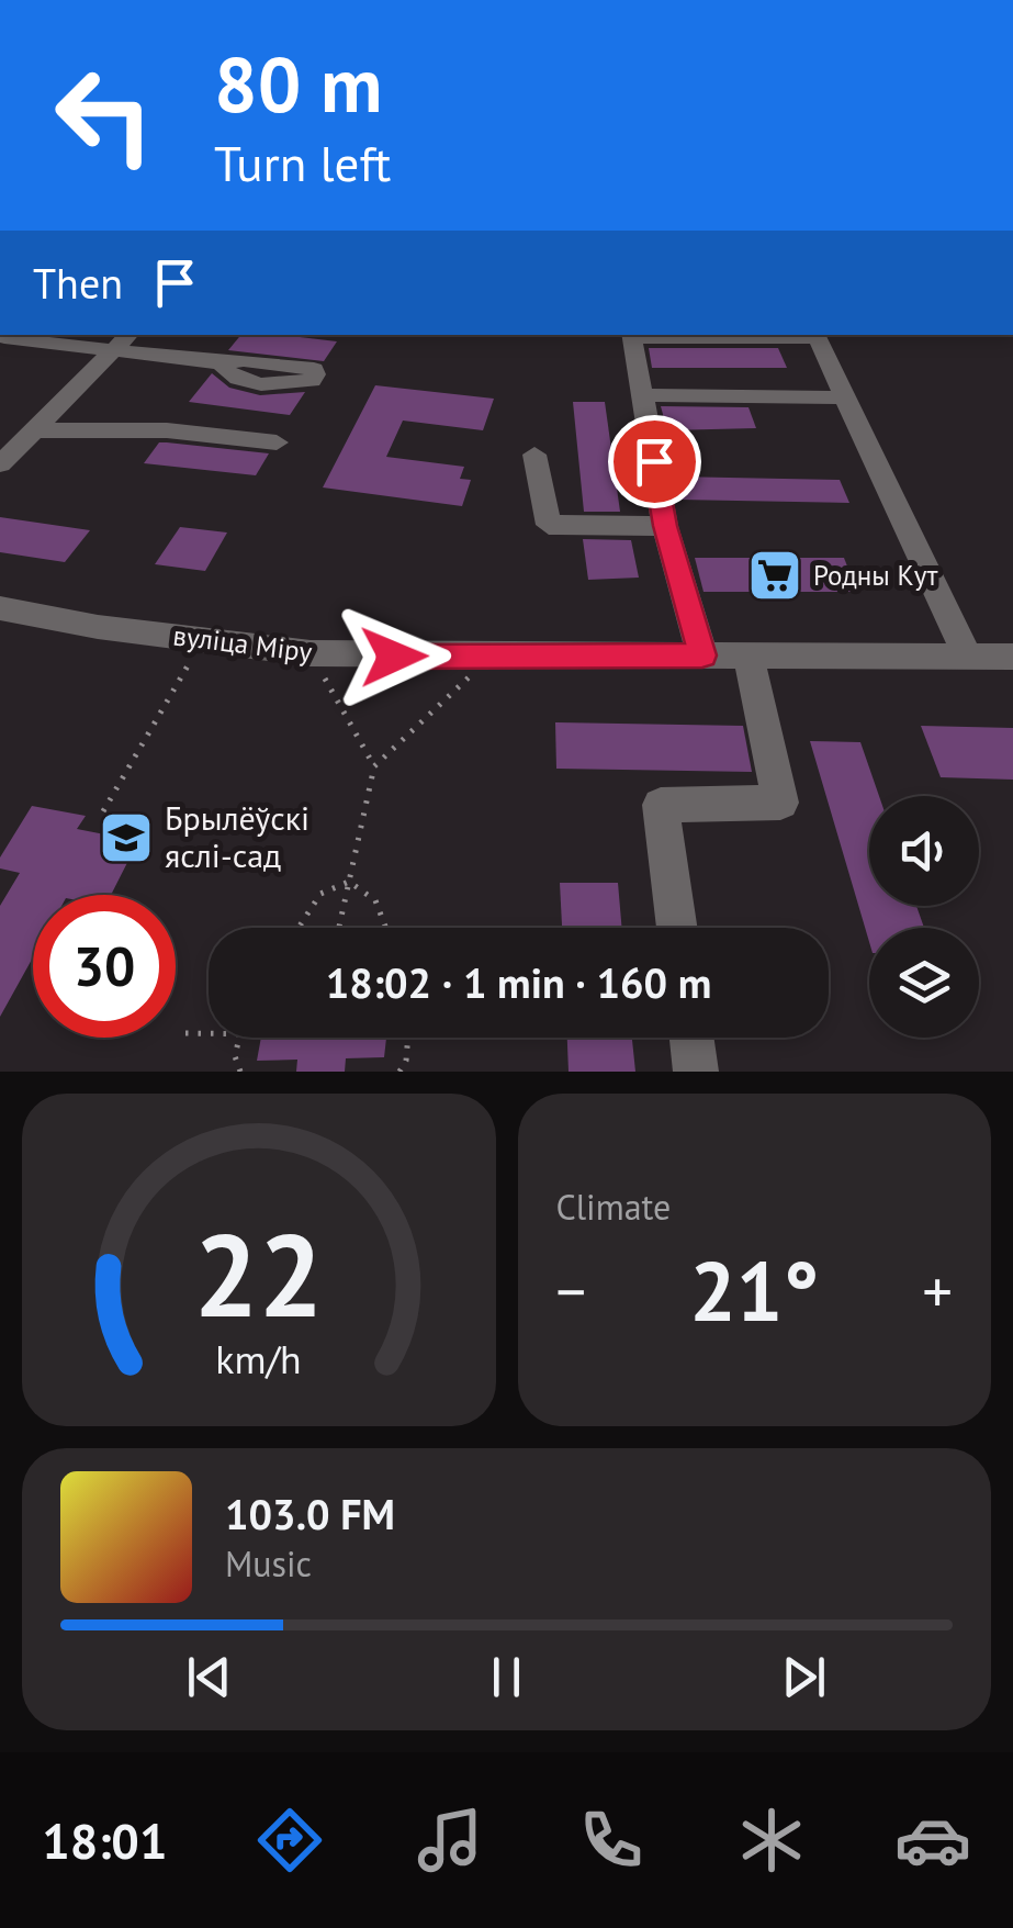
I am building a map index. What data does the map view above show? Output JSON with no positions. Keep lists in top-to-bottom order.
{
  "streets": {
    "street": ["вуліца Міру"]
  },
  "places": {
    "supermarket": ["Родны Кут"],
    "school or university": ["Брылёўскі яслі-сад"]
  },
  "page": {
    "turn": ["80 m", "Turn left"],
    "then": "Then",
    "limit": "30",
    "trip": "18:02 · 1 min · 160 m",
    "tile": "Climate",
    "heat": ["−", "21°", "+"],
    "song": ["103.0 FM", "Music"],
    "tabs": "18:01",
    "gauge": ["22", "km/h"]
  }
}
